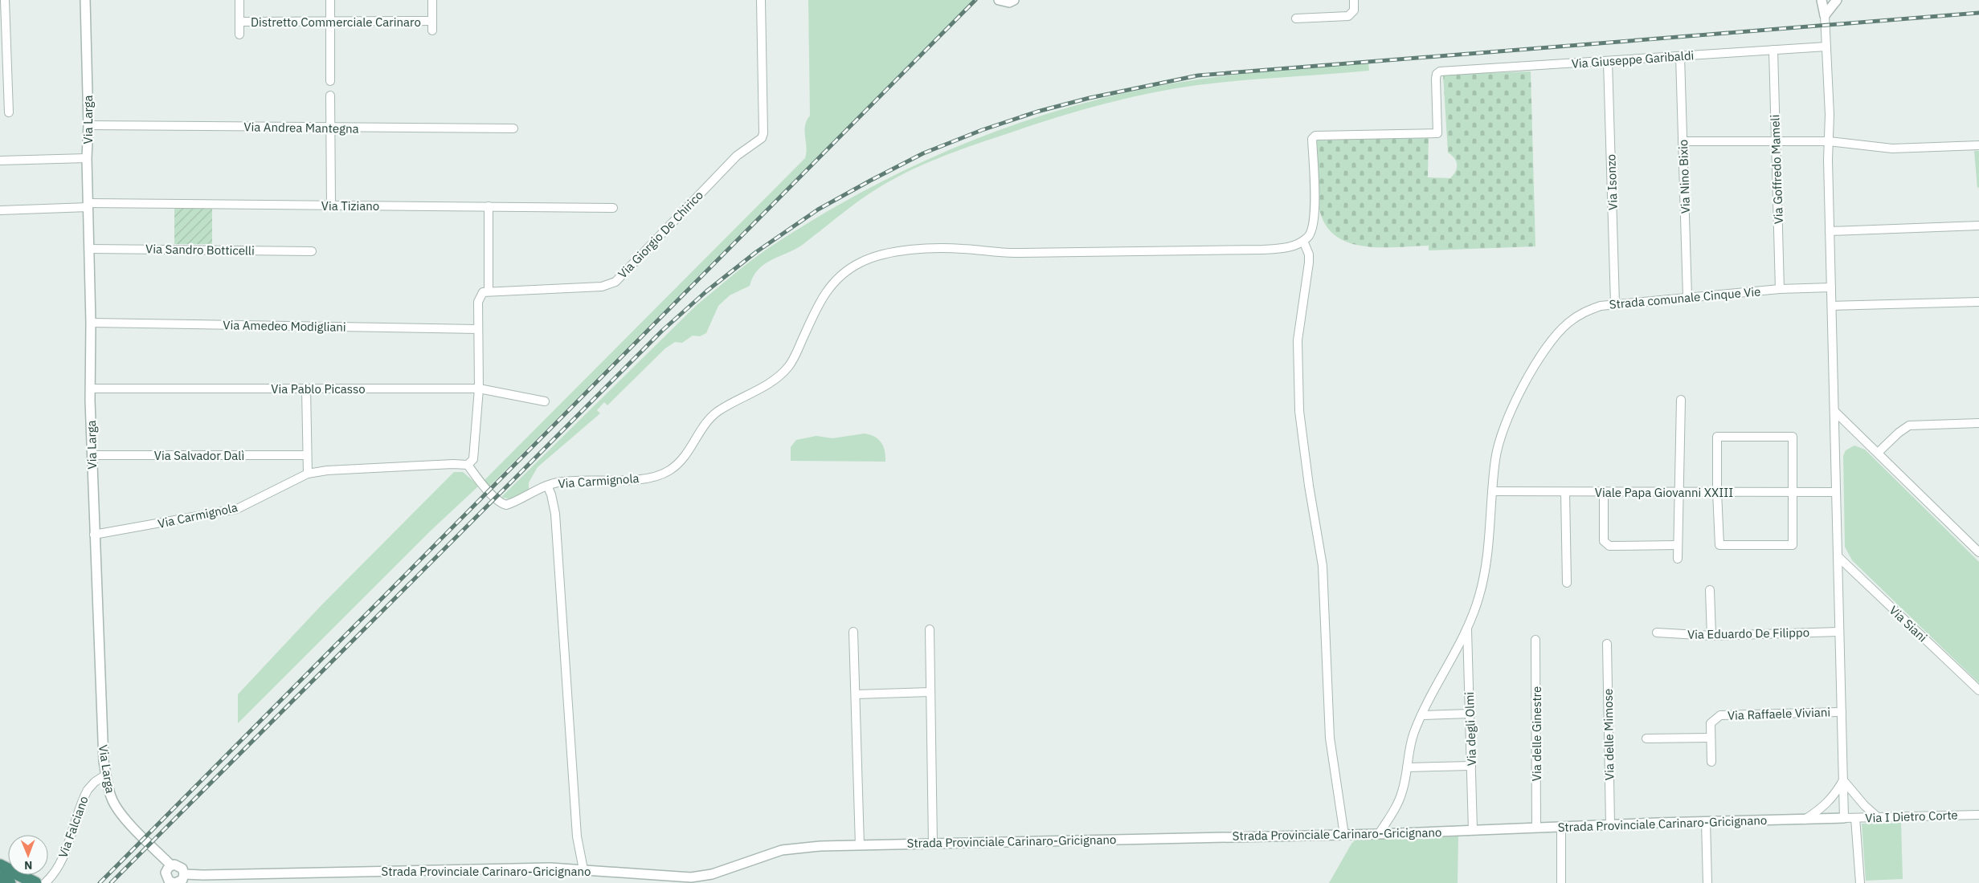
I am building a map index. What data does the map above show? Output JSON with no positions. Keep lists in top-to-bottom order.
{
  "streets": {
    "street": [
      "Distretto Commerciale Carinaro",
      "Via Giuseppe Garibaldi",
      "Via Larga",
      "Via Andrea Mantegna",
      "Via Goffredo Mameli",
      "Via Nino Bixio",
      "Via Isonzo",
      "Via Tiziano",
      "Via Giorgio De Chirico",
      "Via Sandro Botticelli",
      "Strada comunale Cinque Vie",
      "Via Amedeo Modigliani",
      "Via Pablo Picasso",
      "Via Salvador Dalì",
      "Via Carmignola",
      "Viale Papa Giovanni XXIII",
      "Via Siani",
      "Via Eduardo De Filippo",
      "Via Raffaele Viviani",
      "Via degli Olmi",
      "Via delle Ginestre",
      "Via delle Mimose",
      "Via I Dietro Corte",
      "Strada Provinciale Carinaro-Gricignano",
      "Via Falciano"
    ]
  },
  "crossings": [
    ["Via Giuseppe Garibaldi", "Via Goffredo Mameli"],
    ["Via Giuseppe Garibaldi", "Via Nino Bixio"],
    ["Via Giuseppe Garibaldi", "Via Isonzo"],
    ["Via Giuseppe Garibaldi", "Via Carmignola"],
    ["Via Larga", "Via Andrea Mantegna"],
    ["Via Larga", "Via Tiziano"],
    ["Via Larga", "Via Sandro Botticelli"],
    ["Via Larga", "Via Amedeo Modigliani"],
    ["Via Larga", "Via Pablo Picasso"],
    ["Via Larga", "Via Salvador Dalì"],
    ["Via Larga", "Via Carmignola"],
    ["Via Larga", "Strada Provinciale Carinaro-Gricignano"],
    ["Via Larga", "Via Falciano"],
    ["Via Goffredo Mameli", "Strada comunale Cinque Vie"],
    ["Via Nino Bixio", "Strada comunale Cinque Vie"],
    ["Via Isonzo", "Strada comunale Cinque Vie"],
    ["Strada comunale Cinque Vie", "Viale Papa Giovanni XXIII"],
    ["Strada comunale Cinque Vie", "Via degli Olmi"],
    ["Strada comunale Cinque Vie", "Strada Provinciale Carinaro-Gricignano"],
    ["Via degli Olmi", "Strada Provinciale Carinaro-Gricignano"],
    ["Via delle Ginestre", "Strada Provinciale Carinaro-Gricignano"],
    ["Via delle Mimose", "Strada Provinciale Carinaro-Gricignano"],
    ["Via I Dietro Corte", "Strada Provinciale Carinaro-Gricignano"]
  ],
  "north": "bottom"
}
